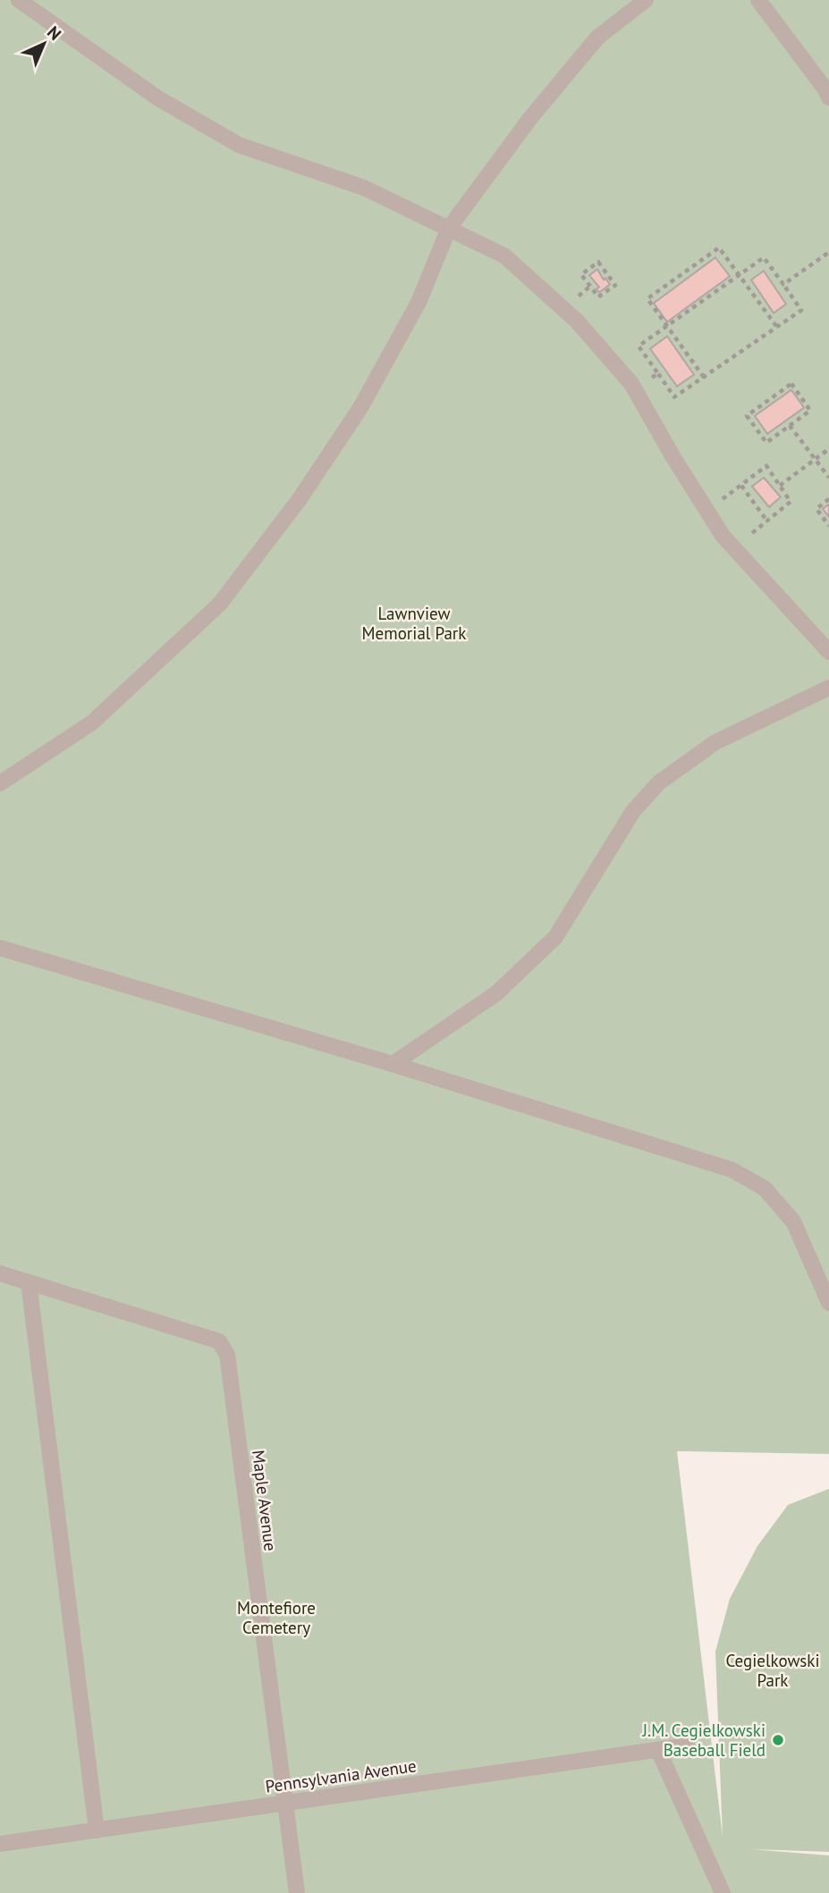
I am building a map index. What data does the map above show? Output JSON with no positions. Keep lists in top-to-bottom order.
{
  "streets": {
    "lane": ["Maple Avenue", "Pennsylvania Avenue"]
  },
  "crossings": [
    ["Maple Avenue", "Pennsylvania Avenue"]
  ],
  "parks": ["Lawnview Memorial Park", "Montefiore Cemetery", "Cegielkowski Park"],
  "places": ["J.M. Cegielkowski Baseball Field"],
  "north": "top right"
}
